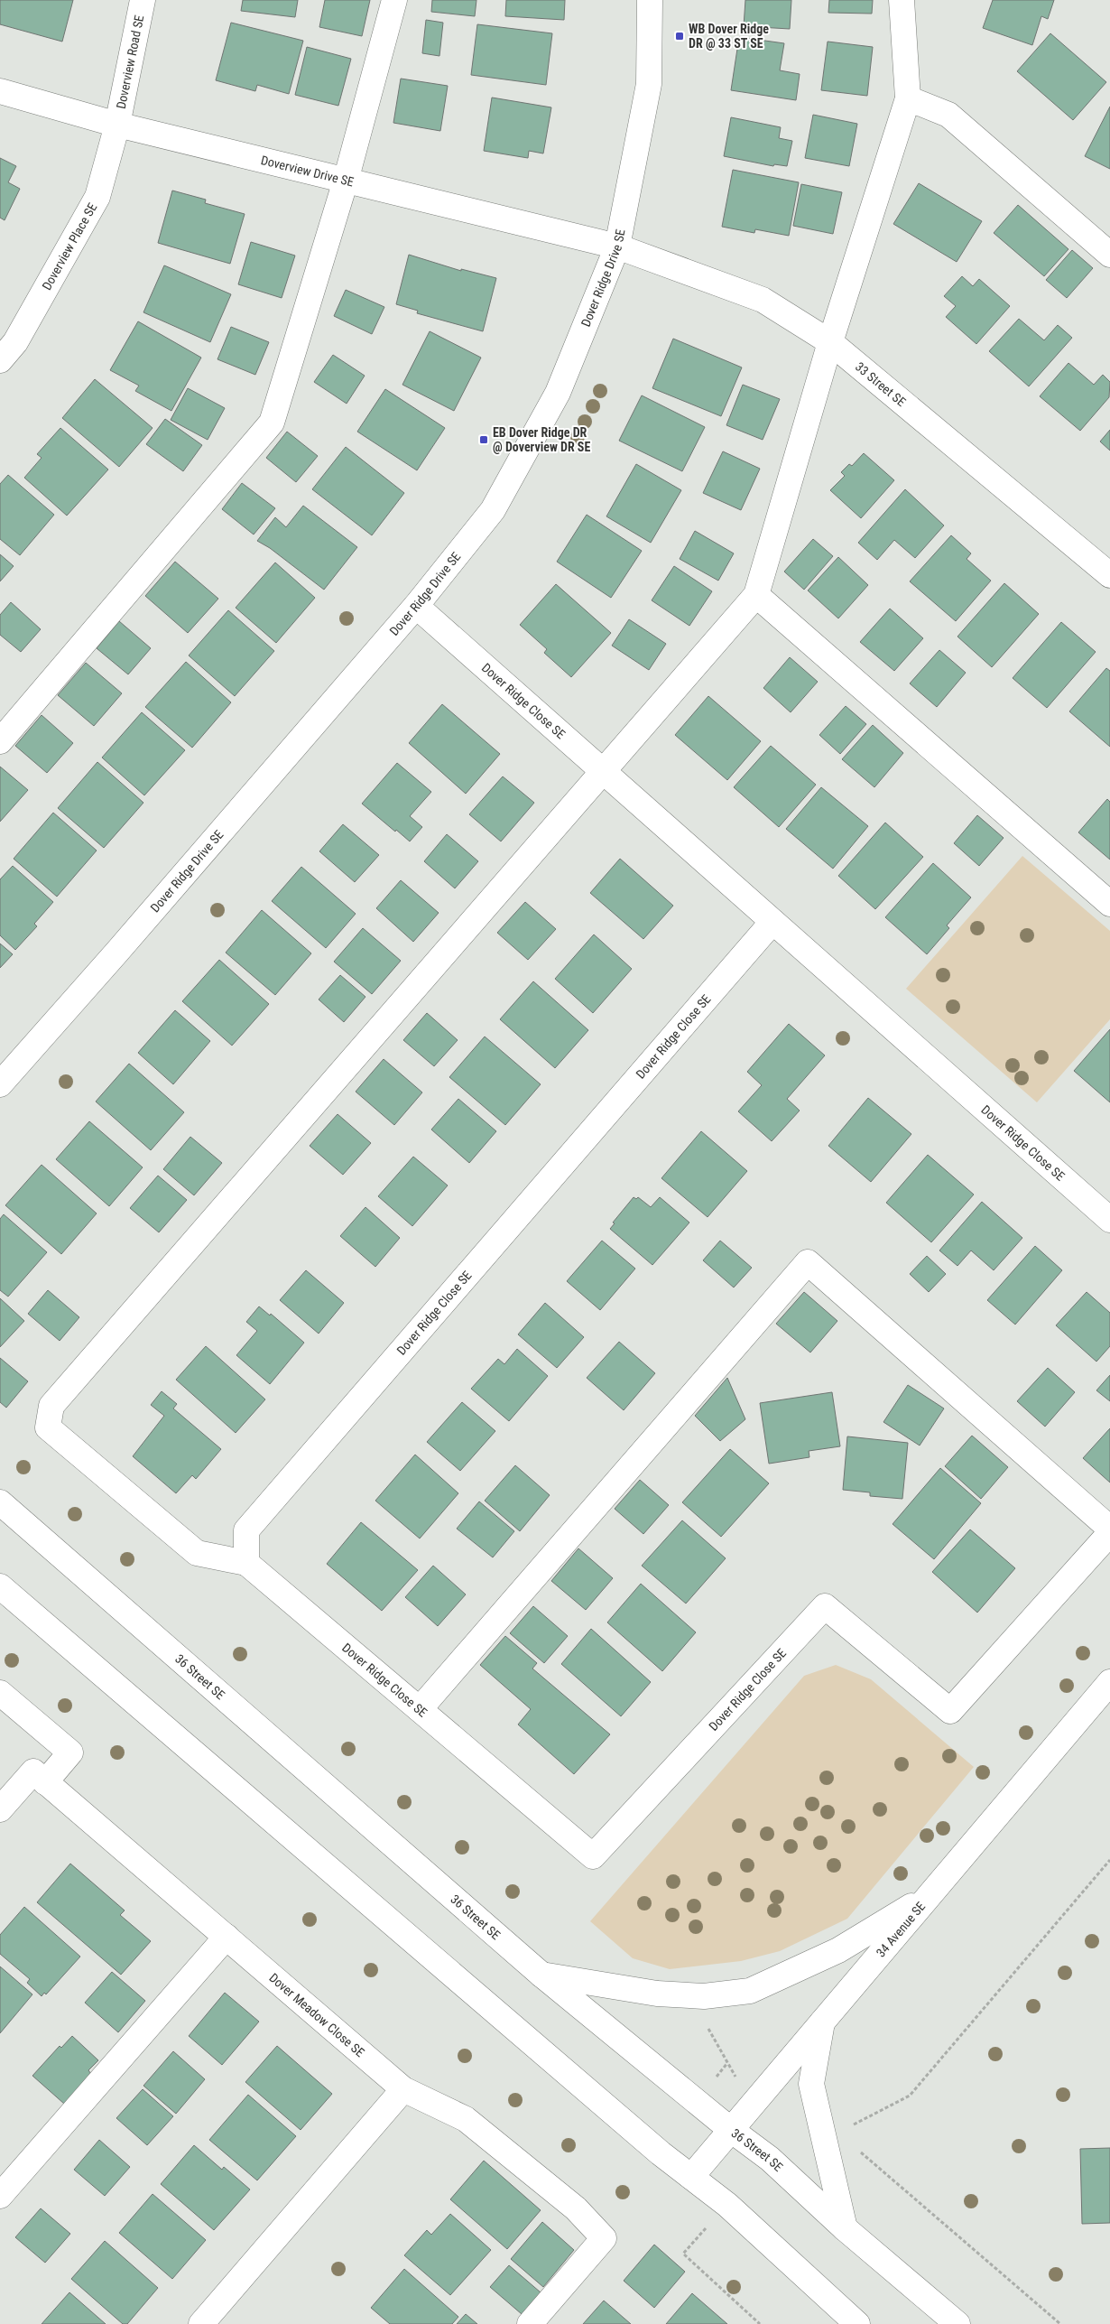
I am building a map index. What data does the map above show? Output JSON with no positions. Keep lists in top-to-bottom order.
{
  "streets": {
    "street": [
      "Doverview Road SE",
      "Doverview Drive SE",
      "Doverview Place SE",
      "Dover Ridge Drive SE",
      "33 Street SE",
      "Dover Ridge Close SE",
      "36 Street SE",
      "34 Avenue SE",
      "Dover Meadow Close SE"
    ]
  },
  "crossings": [
    ["Doverview Road SE", "Doverview Drive SE"],
    ["Doverview Road SE", "Doverview Place SE"],
    ["Doverview Drive SE", "Doverview Place SE"],
    ["Doverview Drive SE", "Dover Ridge Drive SE"],
    ["Doverview Drive SE", "33 Street SE"],
    ["Dover Ridge Drive SE", "33 Street SE"],
    ["Dover Ridge Drive SE", "Dover Ridge Close SE"],
    ["36 Street SE", "34 Avenue SE"]
  ],
  "places": {
    "transit": ["WB Dover Ridge DR @ 33 ST SE", "EB Dover Ridge DR @ Doverview DR SE"]
  }
}
